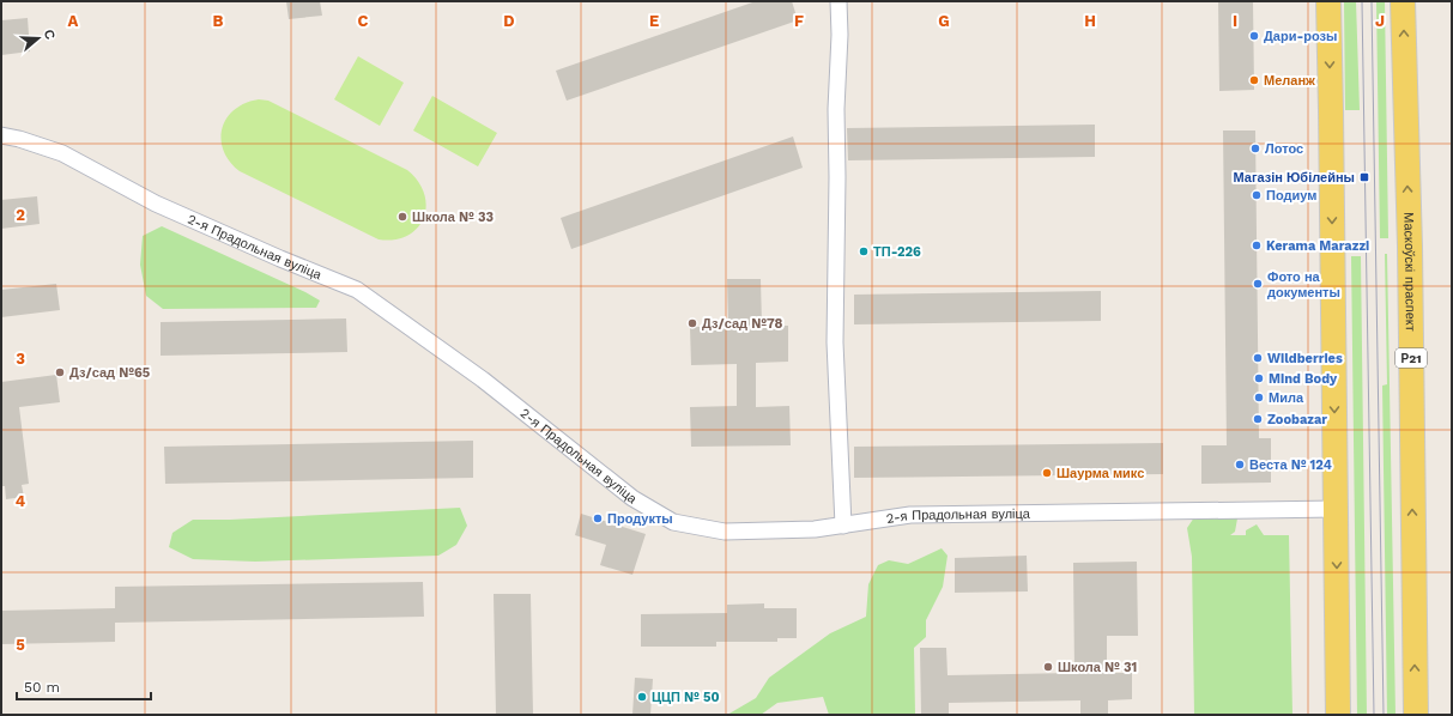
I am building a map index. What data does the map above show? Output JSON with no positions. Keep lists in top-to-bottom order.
{
  "streets": {
    "main road": ["Маскоўскі праспект", "Р21"],
    "street": ["2-я Прадольная вуліца"]
  },
  "places": {
    "other": [
      "Дари-розы",
      "Меланж",
      "Лотос",
      "Подиум",
      "Школа № 33",
      "Kerama Marazzi",
      "ТП-226",
      "Фото на документы",
      "Дз/сад №78",
      "Wildberries",
      "Дз/сад №65",
      "Mind Body",
      "Мила",
      "Zoobazar",
      "Веста № 124",
      "Шаурма микс",
      "Продукты",
      "Школа № 31",
      "ЦЦП № 50"
    ],
    "transit": ["Магазін Юбілейны"]
  },
  "scale_bar": "50 m",
  "north": "right",
  "grid": {
    "columns": [
      "A",
      "B",
      "C",
      "D",
      "E",
      "F",
      "G",
      "H",
      "I",
      "J"
    ],
    "rows": [
      "2",
      "3",
      "4",
      "5"
    ]
  }
}
